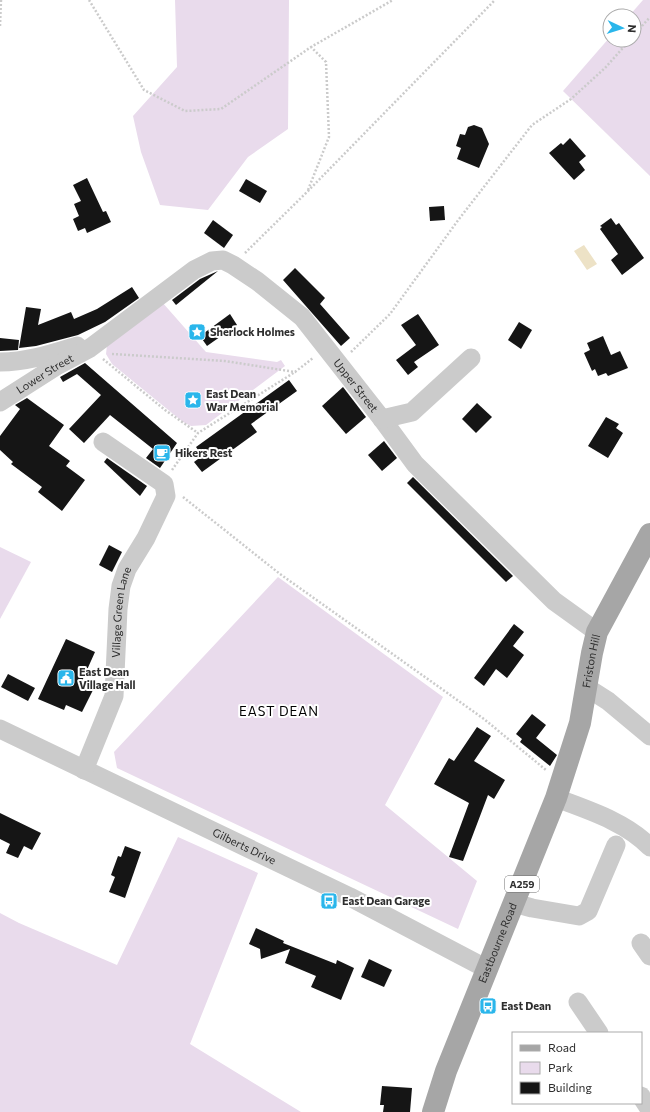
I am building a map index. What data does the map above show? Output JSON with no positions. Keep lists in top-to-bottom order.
{
  "streets": {
    "main road": ["Friston Hill", "A259", "Eastbourne Road"],
    "street": [
      "Lower Street",
      "Upper Street",
      "Village Green Lane",
      "Gilberts Drive"
    ]
  },
  "crossings": [
    ["Lower Street", "Upper Street"],
    ["Upper Street", "Friston Hill"],
    ["Village Green Lane", "Gilberts Drive"],
    ["Friston Hill", "Eastbourne Road"],
    ["Gilberts Drive", "Eastbourne Road"]
  ],
  "districts": ["EAST DEAN"],
  "places": {
    "place": ["Sherlock Holmes", "East Dean War Memorial"],
    "cafe": ["Hikers Rest"],
    "public building": ["East Dean Village Hall"],
    "bus stop": ["East Dean Garage", "East Dean"]
  },
  "legend": ["Road", "Park", "Building"],
  "north": "right"
}
